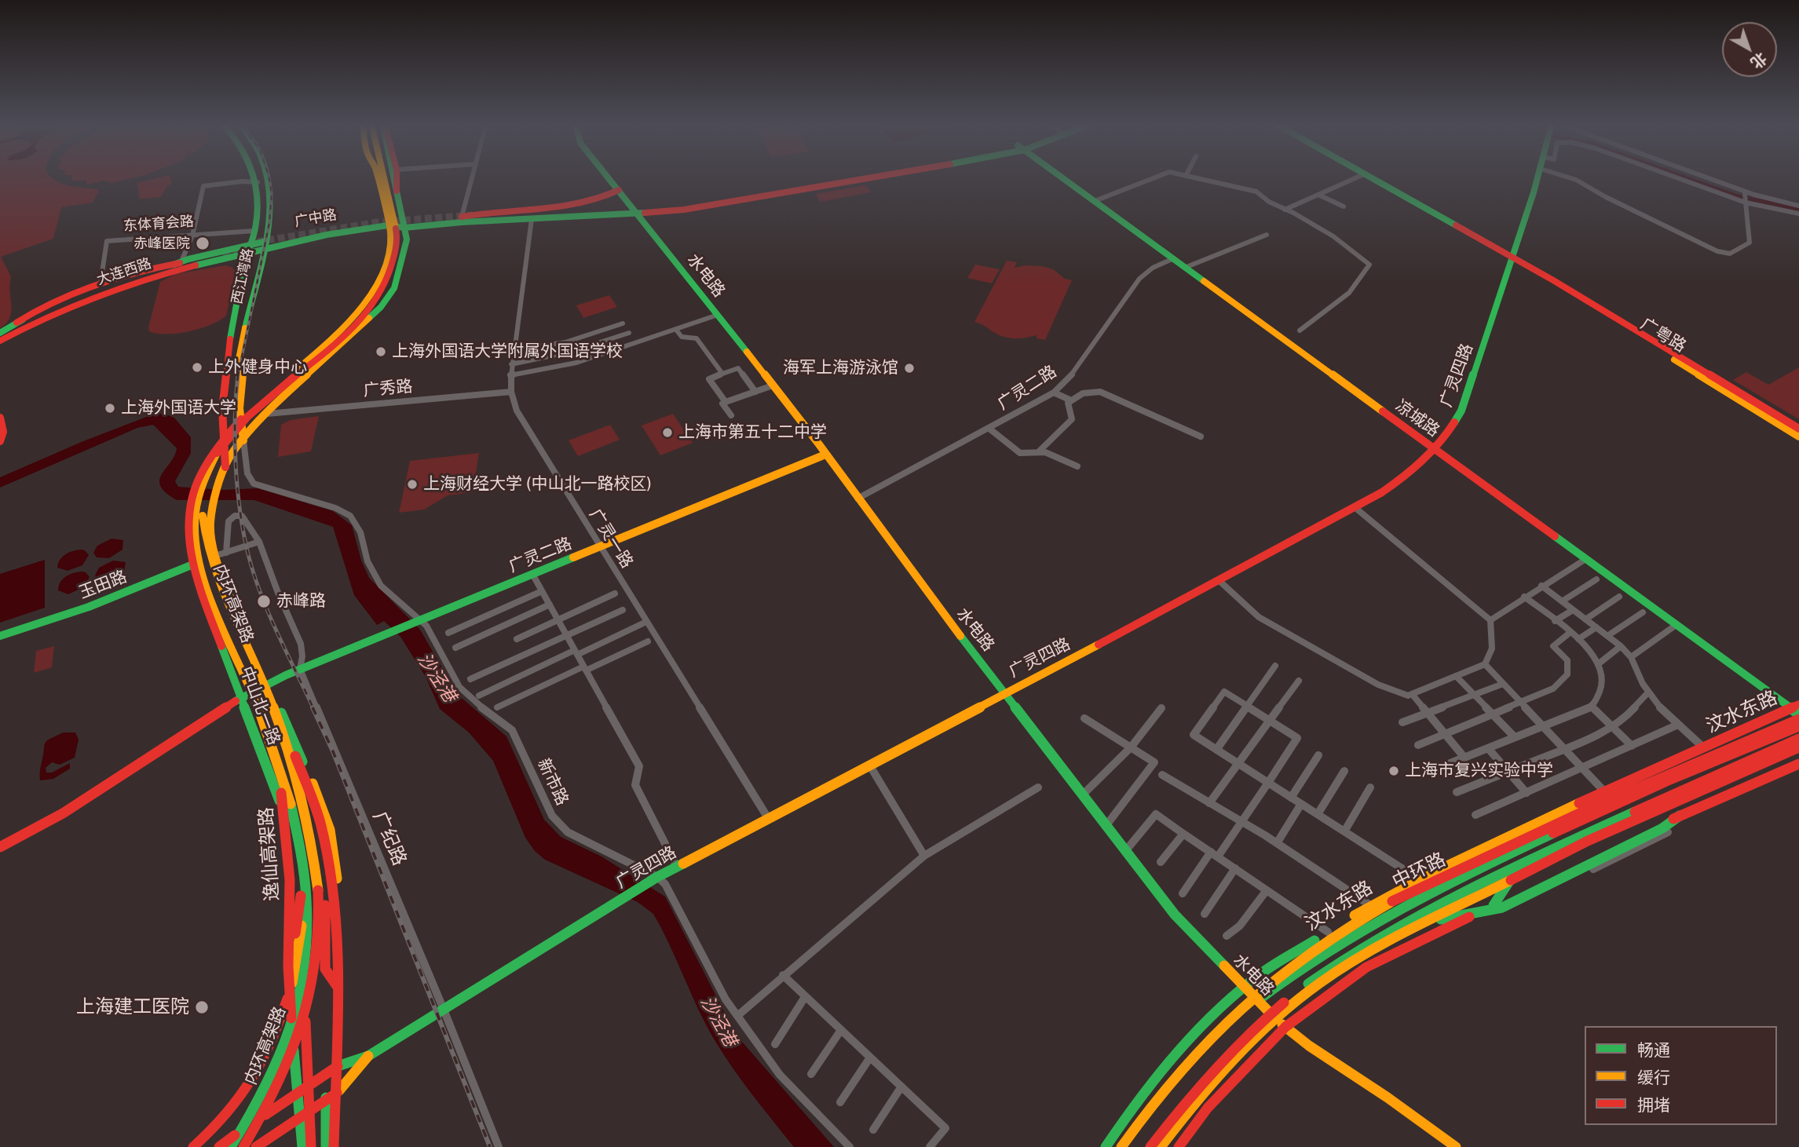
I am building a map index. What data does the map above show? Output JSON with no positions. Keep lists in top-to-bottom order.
{
  "streets": {
    "main road": [
      "广中路",
      "大连西路",
      "水电路",
      "西江湾路",
      "广粤路",
      "广灵四路",
      "广灵二路",
      "凉城路",
      "玉田路",
      "内环高架路",
      "中山北一路",
      "汶水东路",
      "逸仙高架路",
      "中环路"
    ],
    "street": [
      "东体育会路",
      "广秀路",
      "广灵一路",
      "新市路",
      "广纪路"
    ]
  },
  "crossings": [
    ["广中路", "大连西路"],
    ["广中路", "西江湾路"],
    ["广中路", "中山北一路"],
    ["大连西路", "西江湾路"],
    ["水电路", "广灵四路"],
    ["水电路", "广灵二路"],
    ["水电路", "汶水东路"],
    ["西江湾路", "中山北一路"],
    ["西江湾路", "新市路"],
    ["广粤路", "广灵四路"],
    ["广灵四路", "凉城路"],
    ["广灵四路", "广灵一路"],
    ["广灵四路", "内环高架路"],
    ["广灵四路", "中山北一路"],
    ["广灵四路", "新市路"],
    ["广灵四路", "广纪路"],
    ["广灵二路", "凉城路"],
    ["广灵二路", "广灵一路"],
    ["广灵二路", "中山北一路"],
    ["广灵二路", "新市路"],
    ["广灵二路", "广纪路"],
    ["广秀路", "广灵一路"],
    ["广秀路", "中山北一路"],
    ["凉城路", "汶水东路"],
    ["玉田路", "中山北一路"],
    ["内环高架路", "中山北一路"],
    ["内环高架路", "逸仙高架路"],
    ["中山北一路", "新市路"]
  ],
  "water": ["沙泾港"],
  "places": [
    "赤峰医院",
    "上海外国语大学附属外国语学校",
    "上外健身中心",
    "海军上海游泳馆",
    "上海外国语大学",
    "上海市第五十二中学",
    "上海财经大学 (中山北一路校区)",
    "赤峰路",
    "上海市复兴实验中学",
    "上海建工医院"
  ],
  "legend": ["畅通", "缓行", "拥堵"],
  "north": "bottom right"
}
